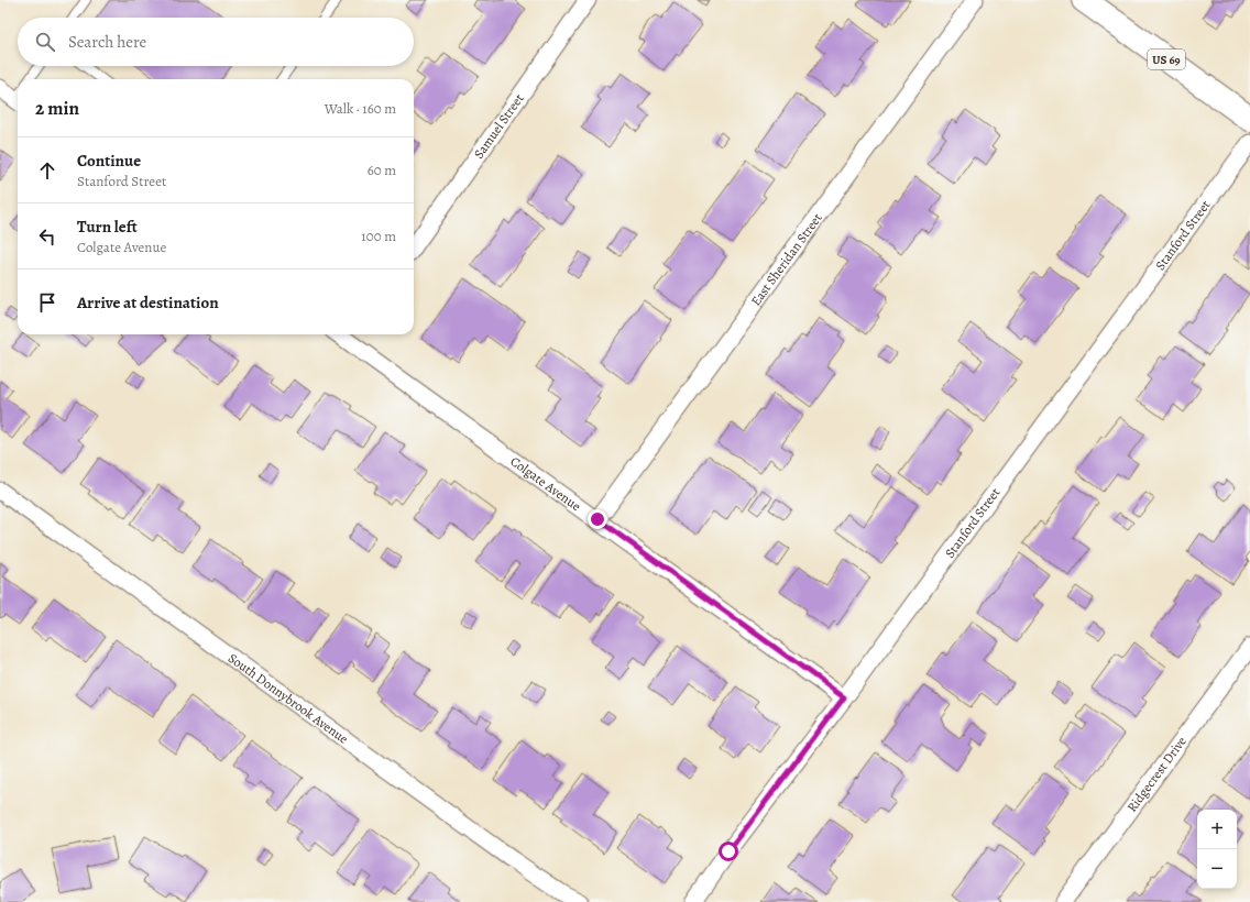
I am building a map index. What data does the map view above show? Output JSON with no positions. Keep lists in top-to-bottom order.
{
  "streets": {
    "main road": ["US 69"],
    "street": [
      "Samuel Street",
      "Stanford Street",
      "East Sheridan Street",
      "Colgate Avenue",
      "South Donnybrook Avenue",
      "Ridgecrest Drive"
    ]
  },
  "crossings": [
    ["Stanford Street", "Colgate Avenue"],
    ["East Sheridan Street", "Colgate Avenue"]
  ],
  "page": {
    "search": "Search here",
    "heading": ["2 min", "Walk · 160 m"],
    "list": [
      ["Continue", "Stanford Street", "60 m"],
      ["Turn left", "Colgate Avenue", "100 m"],
      "Arrive at destination"
    ],
    "map_buttons": ["+", "−"]
  }
}
